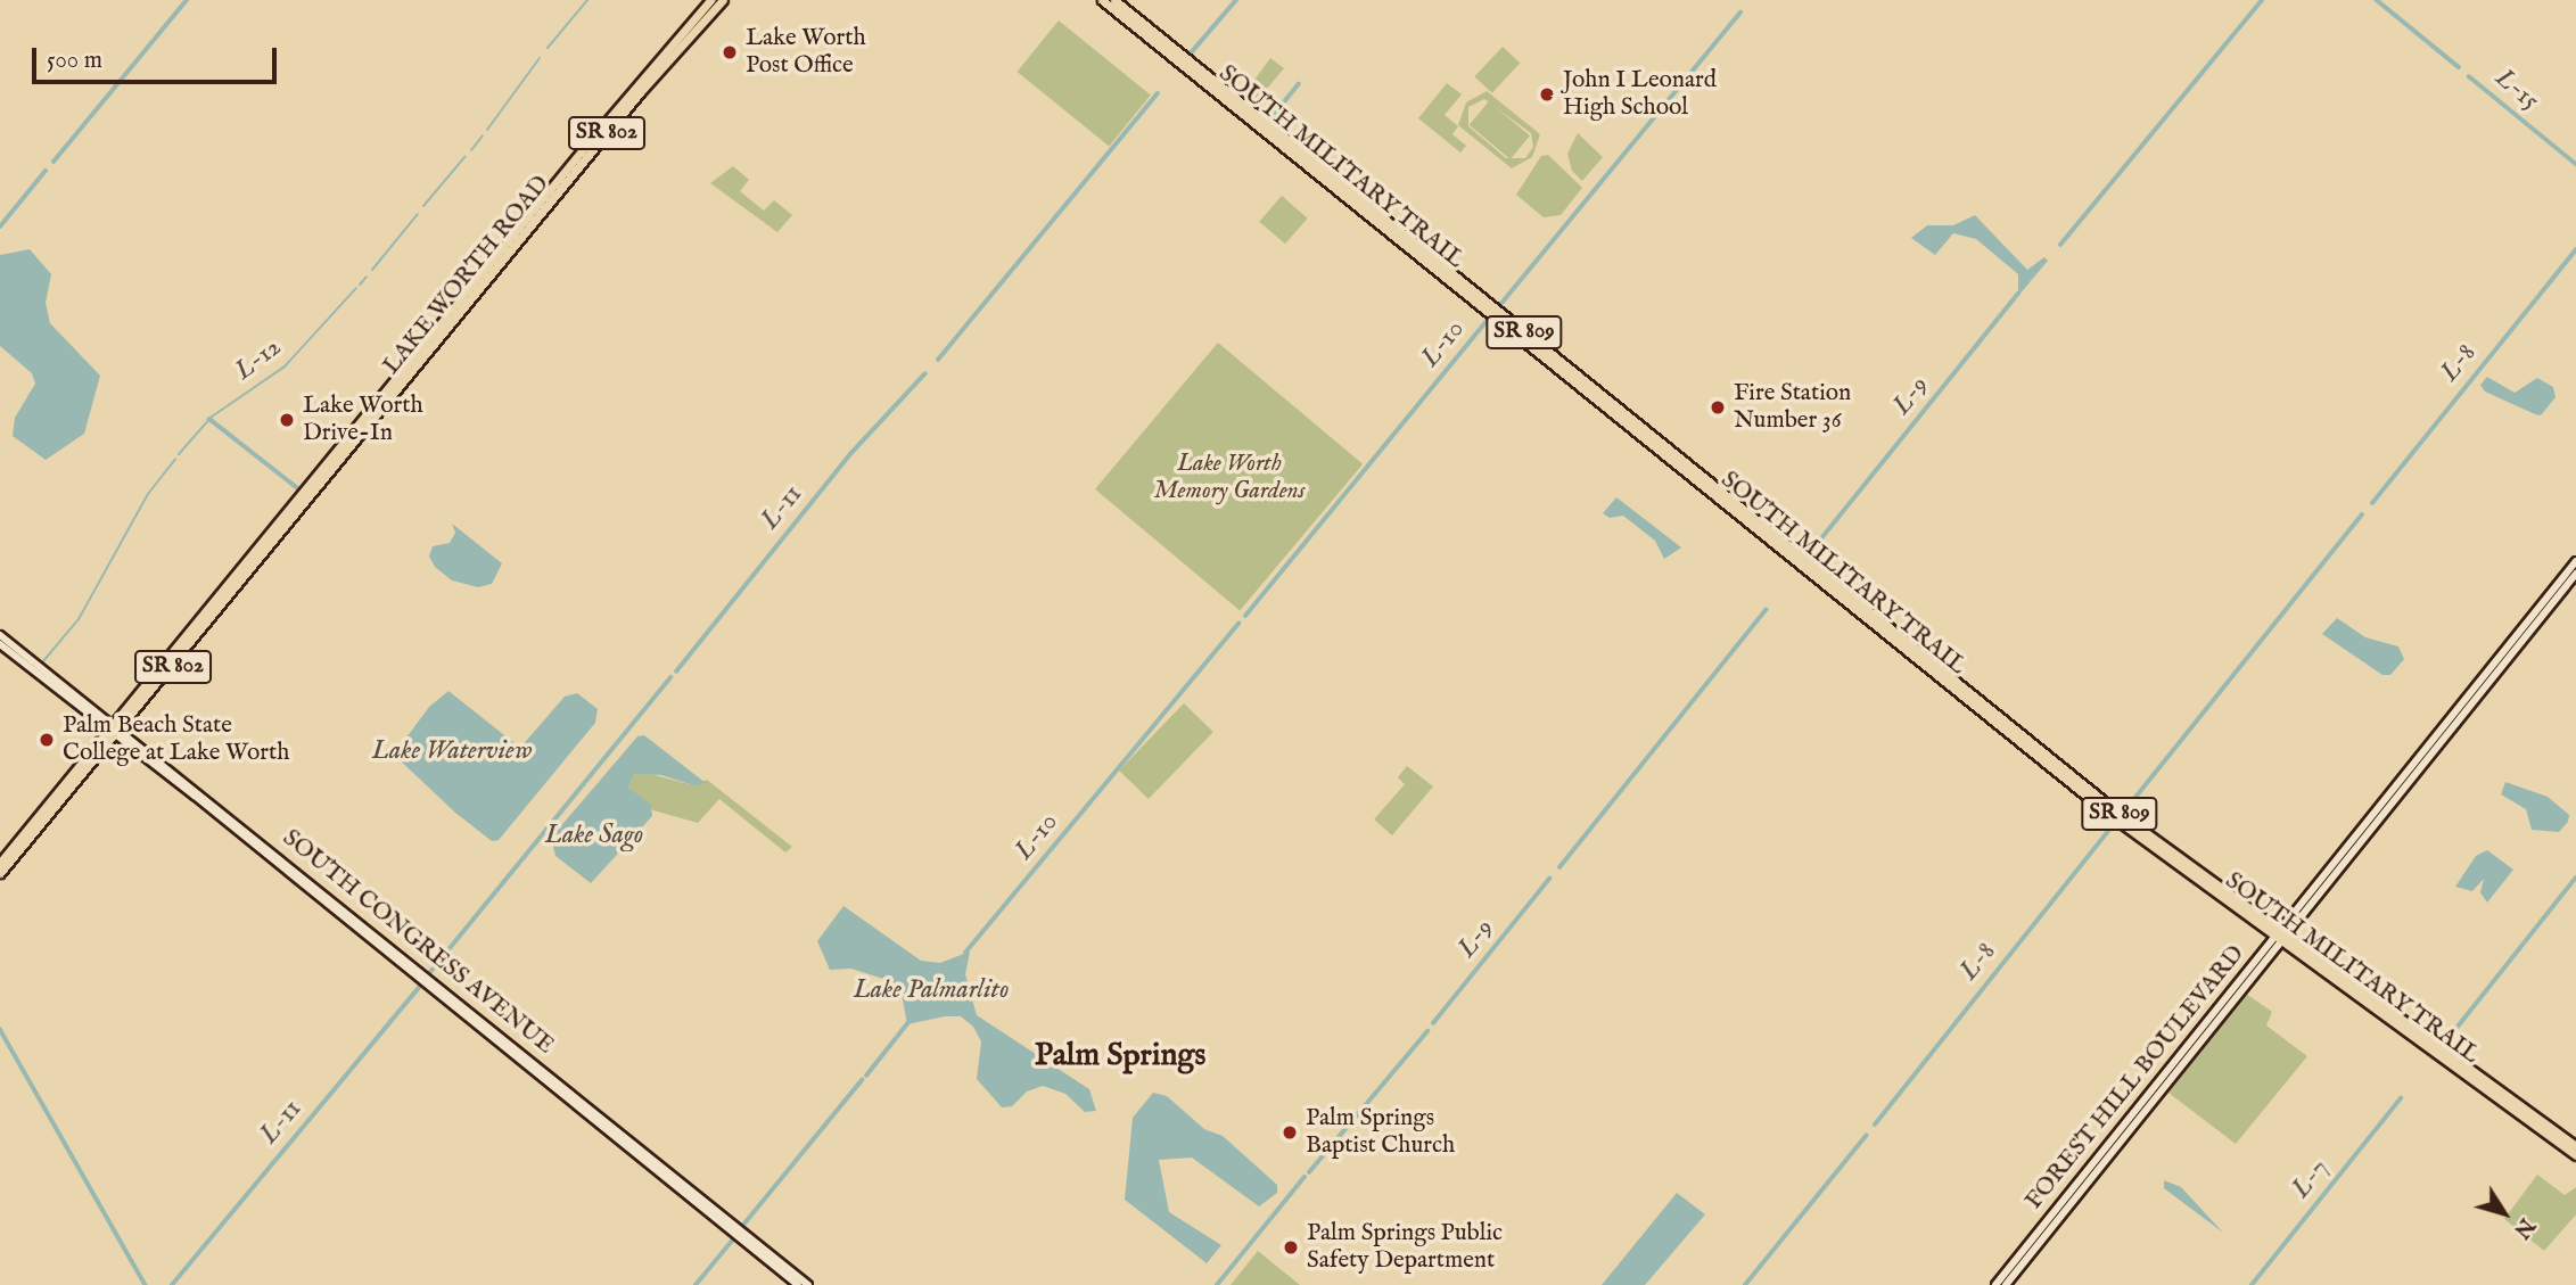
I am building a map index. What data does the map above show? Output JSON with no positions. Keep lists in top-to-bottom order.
{
  "streets": {
    "main road": [
      "SR 802",
      "SOUTH MILITARY TRAIL",
      "LAKE WORTH ROAD",
      "SR 809",
      "SOUTH CONGRESS AVENUE",
      "FOREST HILL BOULEVARD"
    ]
  },
  "crossings": [
    ["SOUTH MILITARY TRAIL", "FOREST HILL BOULEVARD"],
    ["LAKE WORTH ROAD", "SOUTH CONGRESS AVENUE"]
  ],
  "districts": ["Palm Springs"],
  "water": [
    "L-15",
    "L-10",
    "L-12",
    "L-8",
    "L-9",
    "L-11",
    "Lake Waterview",
    "Lake Sago",
    "Lake Palmarlito",
    "L-7"
  ],
  "parks": ["Lake Worth Memory Gardens"],
  "places": [
    "Lake Worth Post Office",
    "John I Leonard High School",
    "Fire Station Number 36",
    "Lake Worth Drive-In",
    "Palm Beach State College at Lake Worth",
    "Palm Springs Baptist Church",
    "Palm Springs Public Safety Department"
  ],
  "scale_bar": "500 m",
  "north": "bottom right"
}
